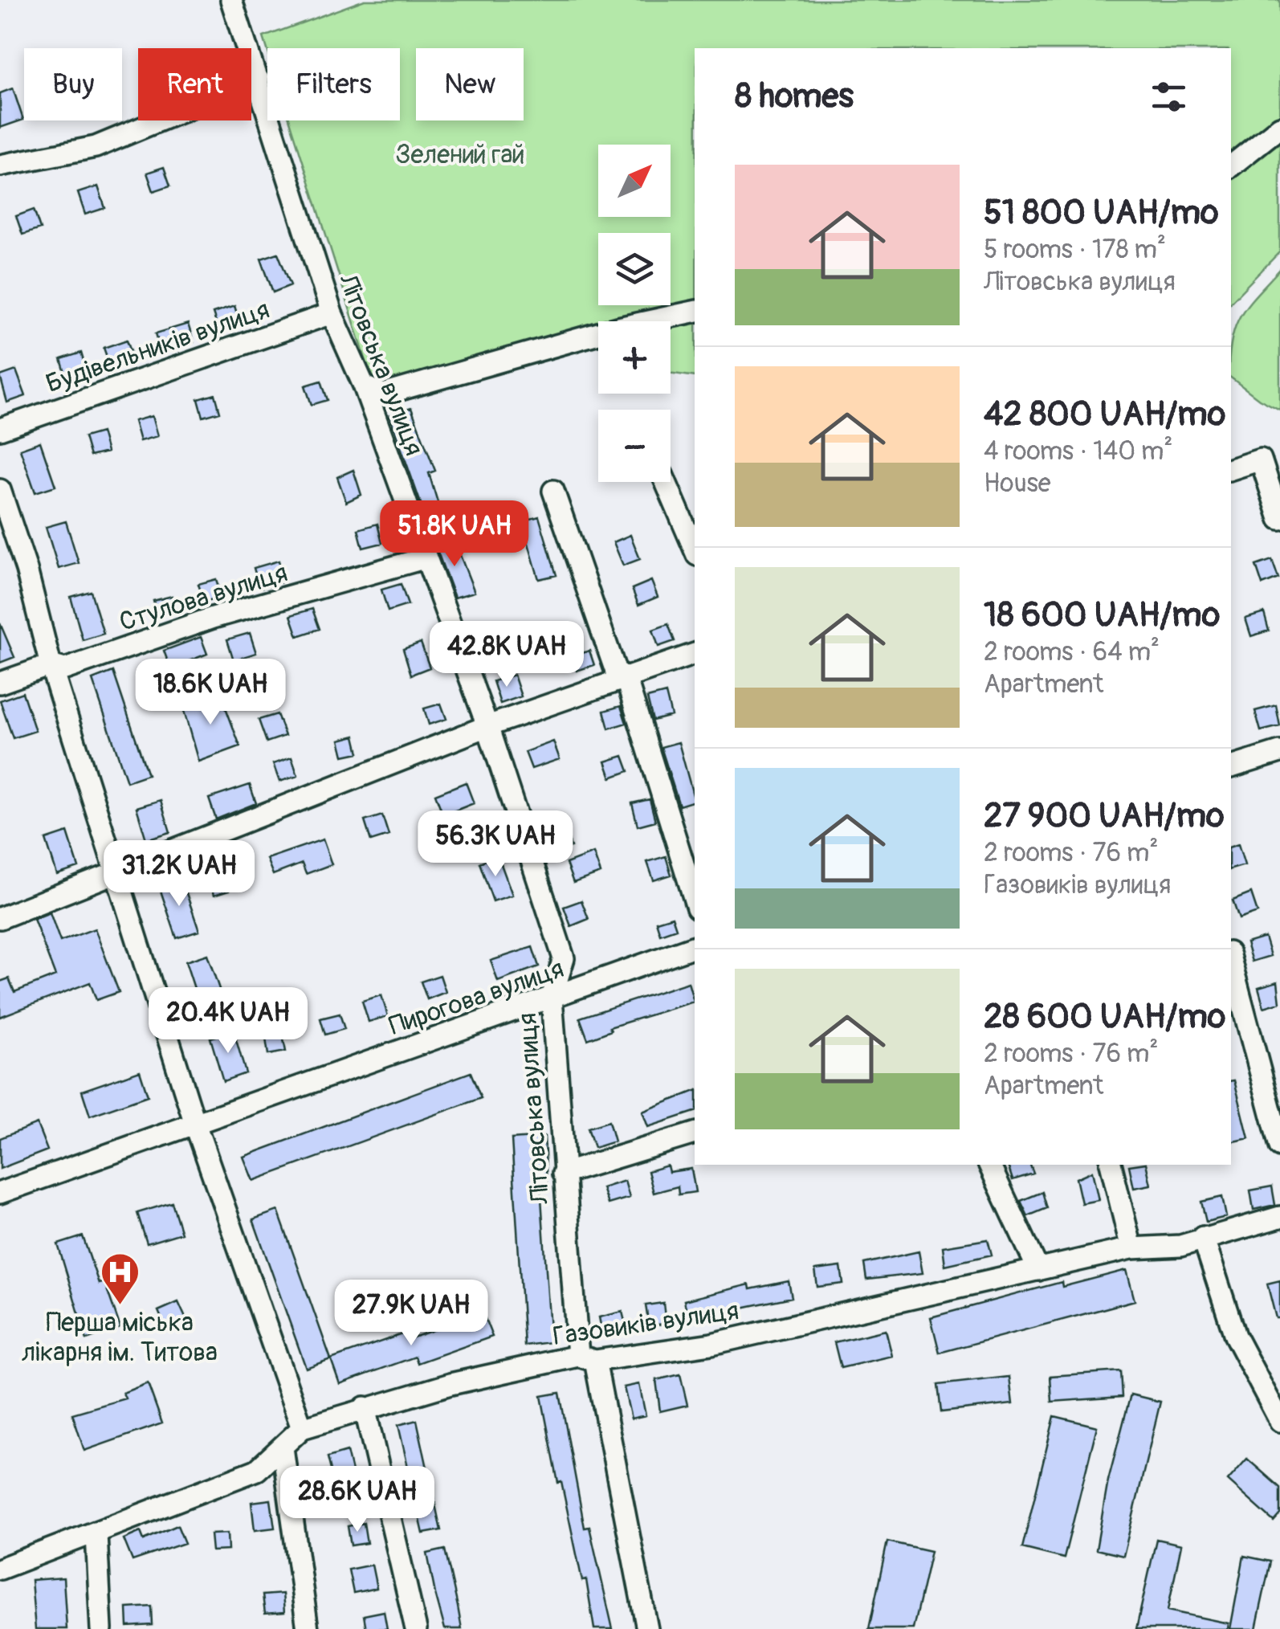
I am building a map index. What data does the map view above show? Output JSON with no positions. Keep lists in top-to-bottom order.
{
  "streets": {
    "street": [
      "Будівельників вулиця",
      "Літовська вулиця",
      "Стулова вулиця",
      "Пирогова вулиця",
      "Газовиків вулиця"
    ]
  },
  "crossings": [
    ["Будівельників вулиця", "Літовська вулиця"],
    ["Літовська вулиця", "Стулова вулиця"],
    ["Літовська вулиця", "Пирогова вулиця"],
    ["Літовська вулиця", "Газовиків вулиця"]
  ],
  "parks": ["Зелений гай"],
  "places": {
    "hospital": ["Перша міська лікарня ім. Титова"]
  },
  "north": "top right",
  "page": {
    "chip": [
      "Buy",
      "Rent",
      "Filters",
      "New"
    ],
    "heading": "8 homes",
    "map_buttons": ["+", "−"],
    "list": [
      {
        "name": "51 800 UAH/mo",
        "note": "5 rooms · 178 m² · Літовська вулиця"
      },
      {
        "name": "42 800 UAH/mo",
        "note": "4 rooms · 140 m² · House"
      },
      {
        "name": "18 600 UAH/mo",
        "note": "2 rooms · 64 m² · Apartment"
      },
      {
        "name": "27 900 UAH/mo",
        "note": "2 rooms · 76 m² · Газовиків вулиця"
      },
      {
        "name": "28 600 UAH/mo",
        "note": "2 rooms · 76 m² · Apartment"
      }
    ],
    "price": [
      "51.8K UAH",
      "42.8K UAH",
      "18.6K UAH",
      "56.3K UAH",
      "31.2K UAH",
      "20.4K UAH",
      "27.9K UAH",
      "28.6K UAH"
    ]
  }
}
